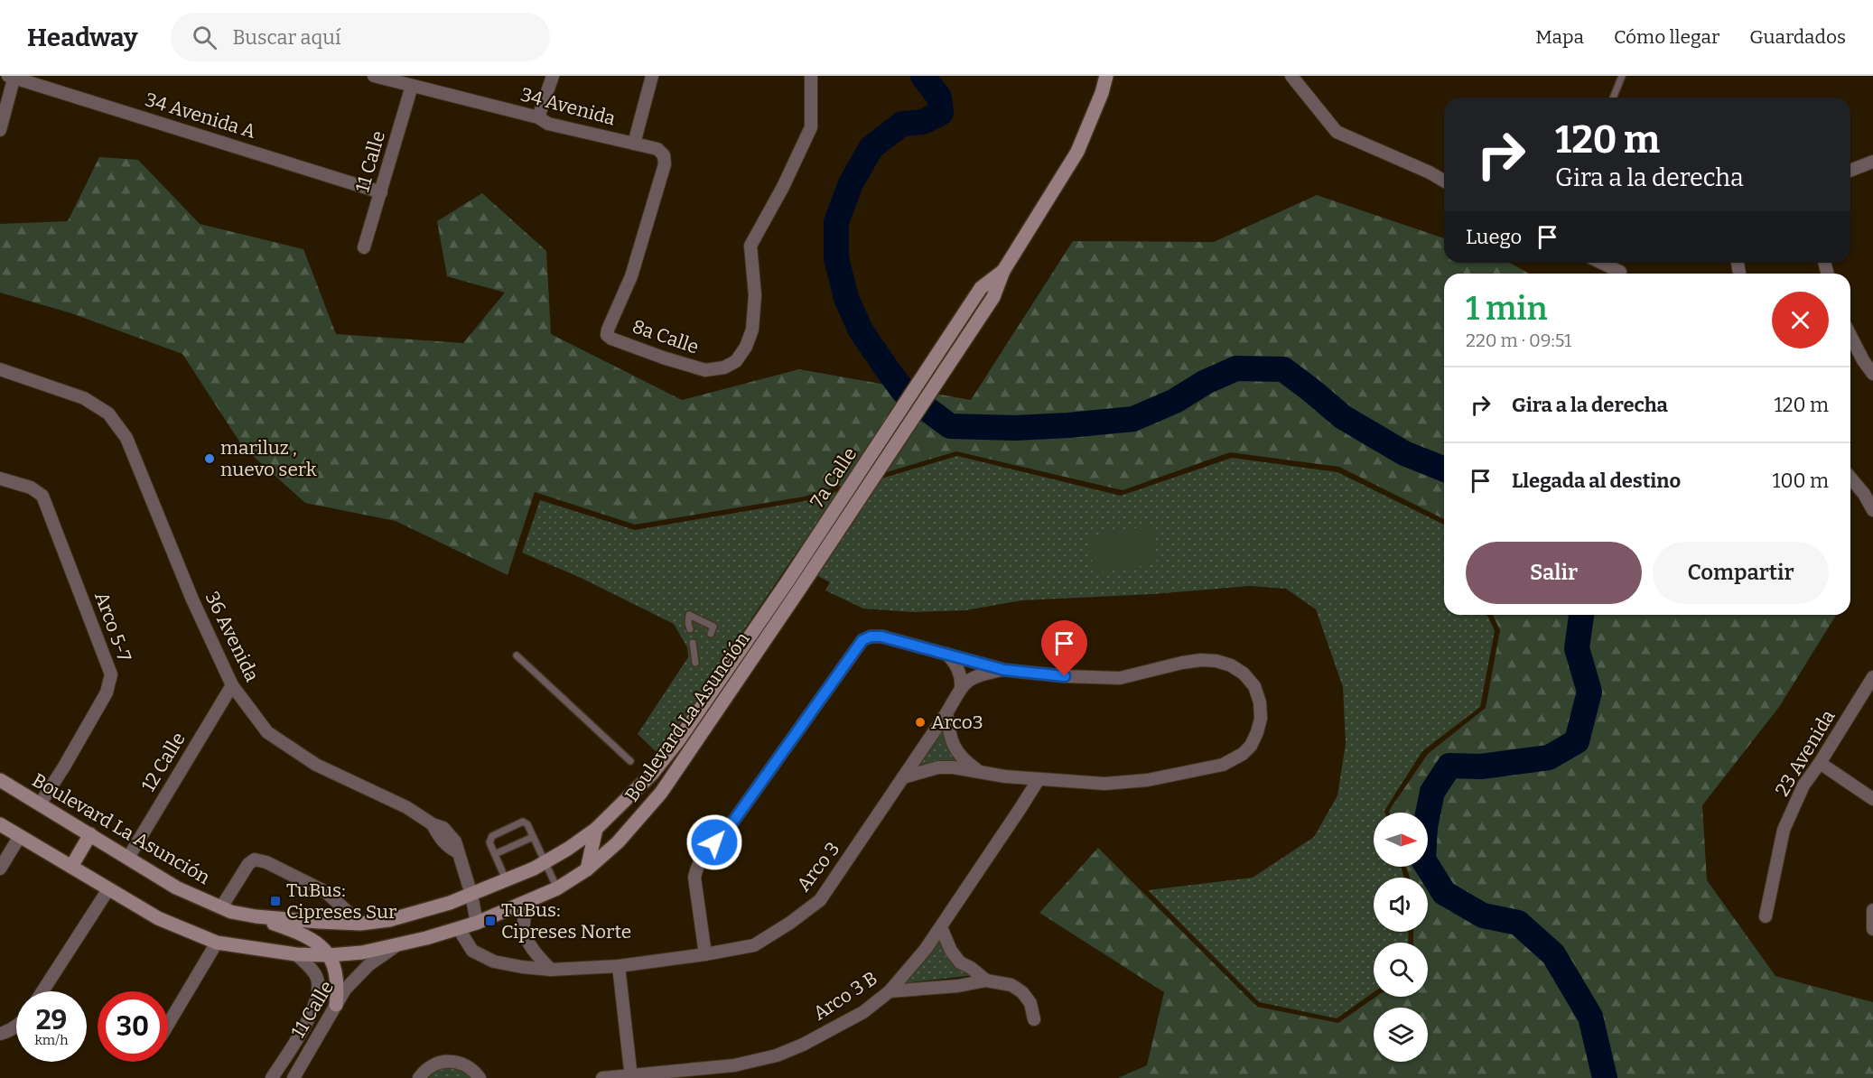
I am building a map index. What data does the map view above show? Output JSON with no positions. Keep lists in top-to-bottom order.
{
  "streets": {
    "main road": ["7a Calle", "Boulevard La Asunción"],
    "street": [
      "34 Avenida",
      "34 Avenida A",
      "11 Calle",
      "8a Calle",
      "Arco 5-7",
      "36 Avenida",
      "23 Avenida",
      "12 Calle",
      "Arco 3",
      "Arco 3 B"
    ]
  },
  "crossings": [
    ["34 Avenida", "11 Calle"],
    ["34 Avenida", "8a Calle"],
    ["34 Avenida A", "11 Calle"],
    ["11 Calle", "Boulevard La Asunción"],
    ["7a Calle", "Boulevard La Asunción"],
    ["Arco 5-7", "Boulevard La Asunción"],
    ["36 Avenida", "Boulevard La Asunción"],
    ["36 Avenida", "12 Calle"],
    ["Boulevard La Asunción", "12 Calle"],
    ["Boulevard La Asunción", "Arco 3"]
  ],
  "places": {
    "other": ["mariluz , nuevo serk", "Arco3"],
    "transit": ["TuBus: Cipreses Sur", "TuBus: Cipreses Norte"]
  },
  "north": "right",
  "page": {
    "header": "Headway",
    "search": "Buscar aquí",
    "nav": ["Mapa", "Cómo llegar", "Guardados"],
    "turn": ["120 m", "Gira a la derecha"],
    "then": "Luego",
    "heading": ["1 min", "220 m · 09:51"],
    "list": [
      {
        "name": "Gira a la derecha",
        "value": "120 m"
      },
      {
        "name": "Llegada al destino",
        "value": "100 m"
      }
    ],
    "buttons": ["Salir", "Compartir"],
    "speed": "29 km/h",
    "limit": "30"
  }
}
